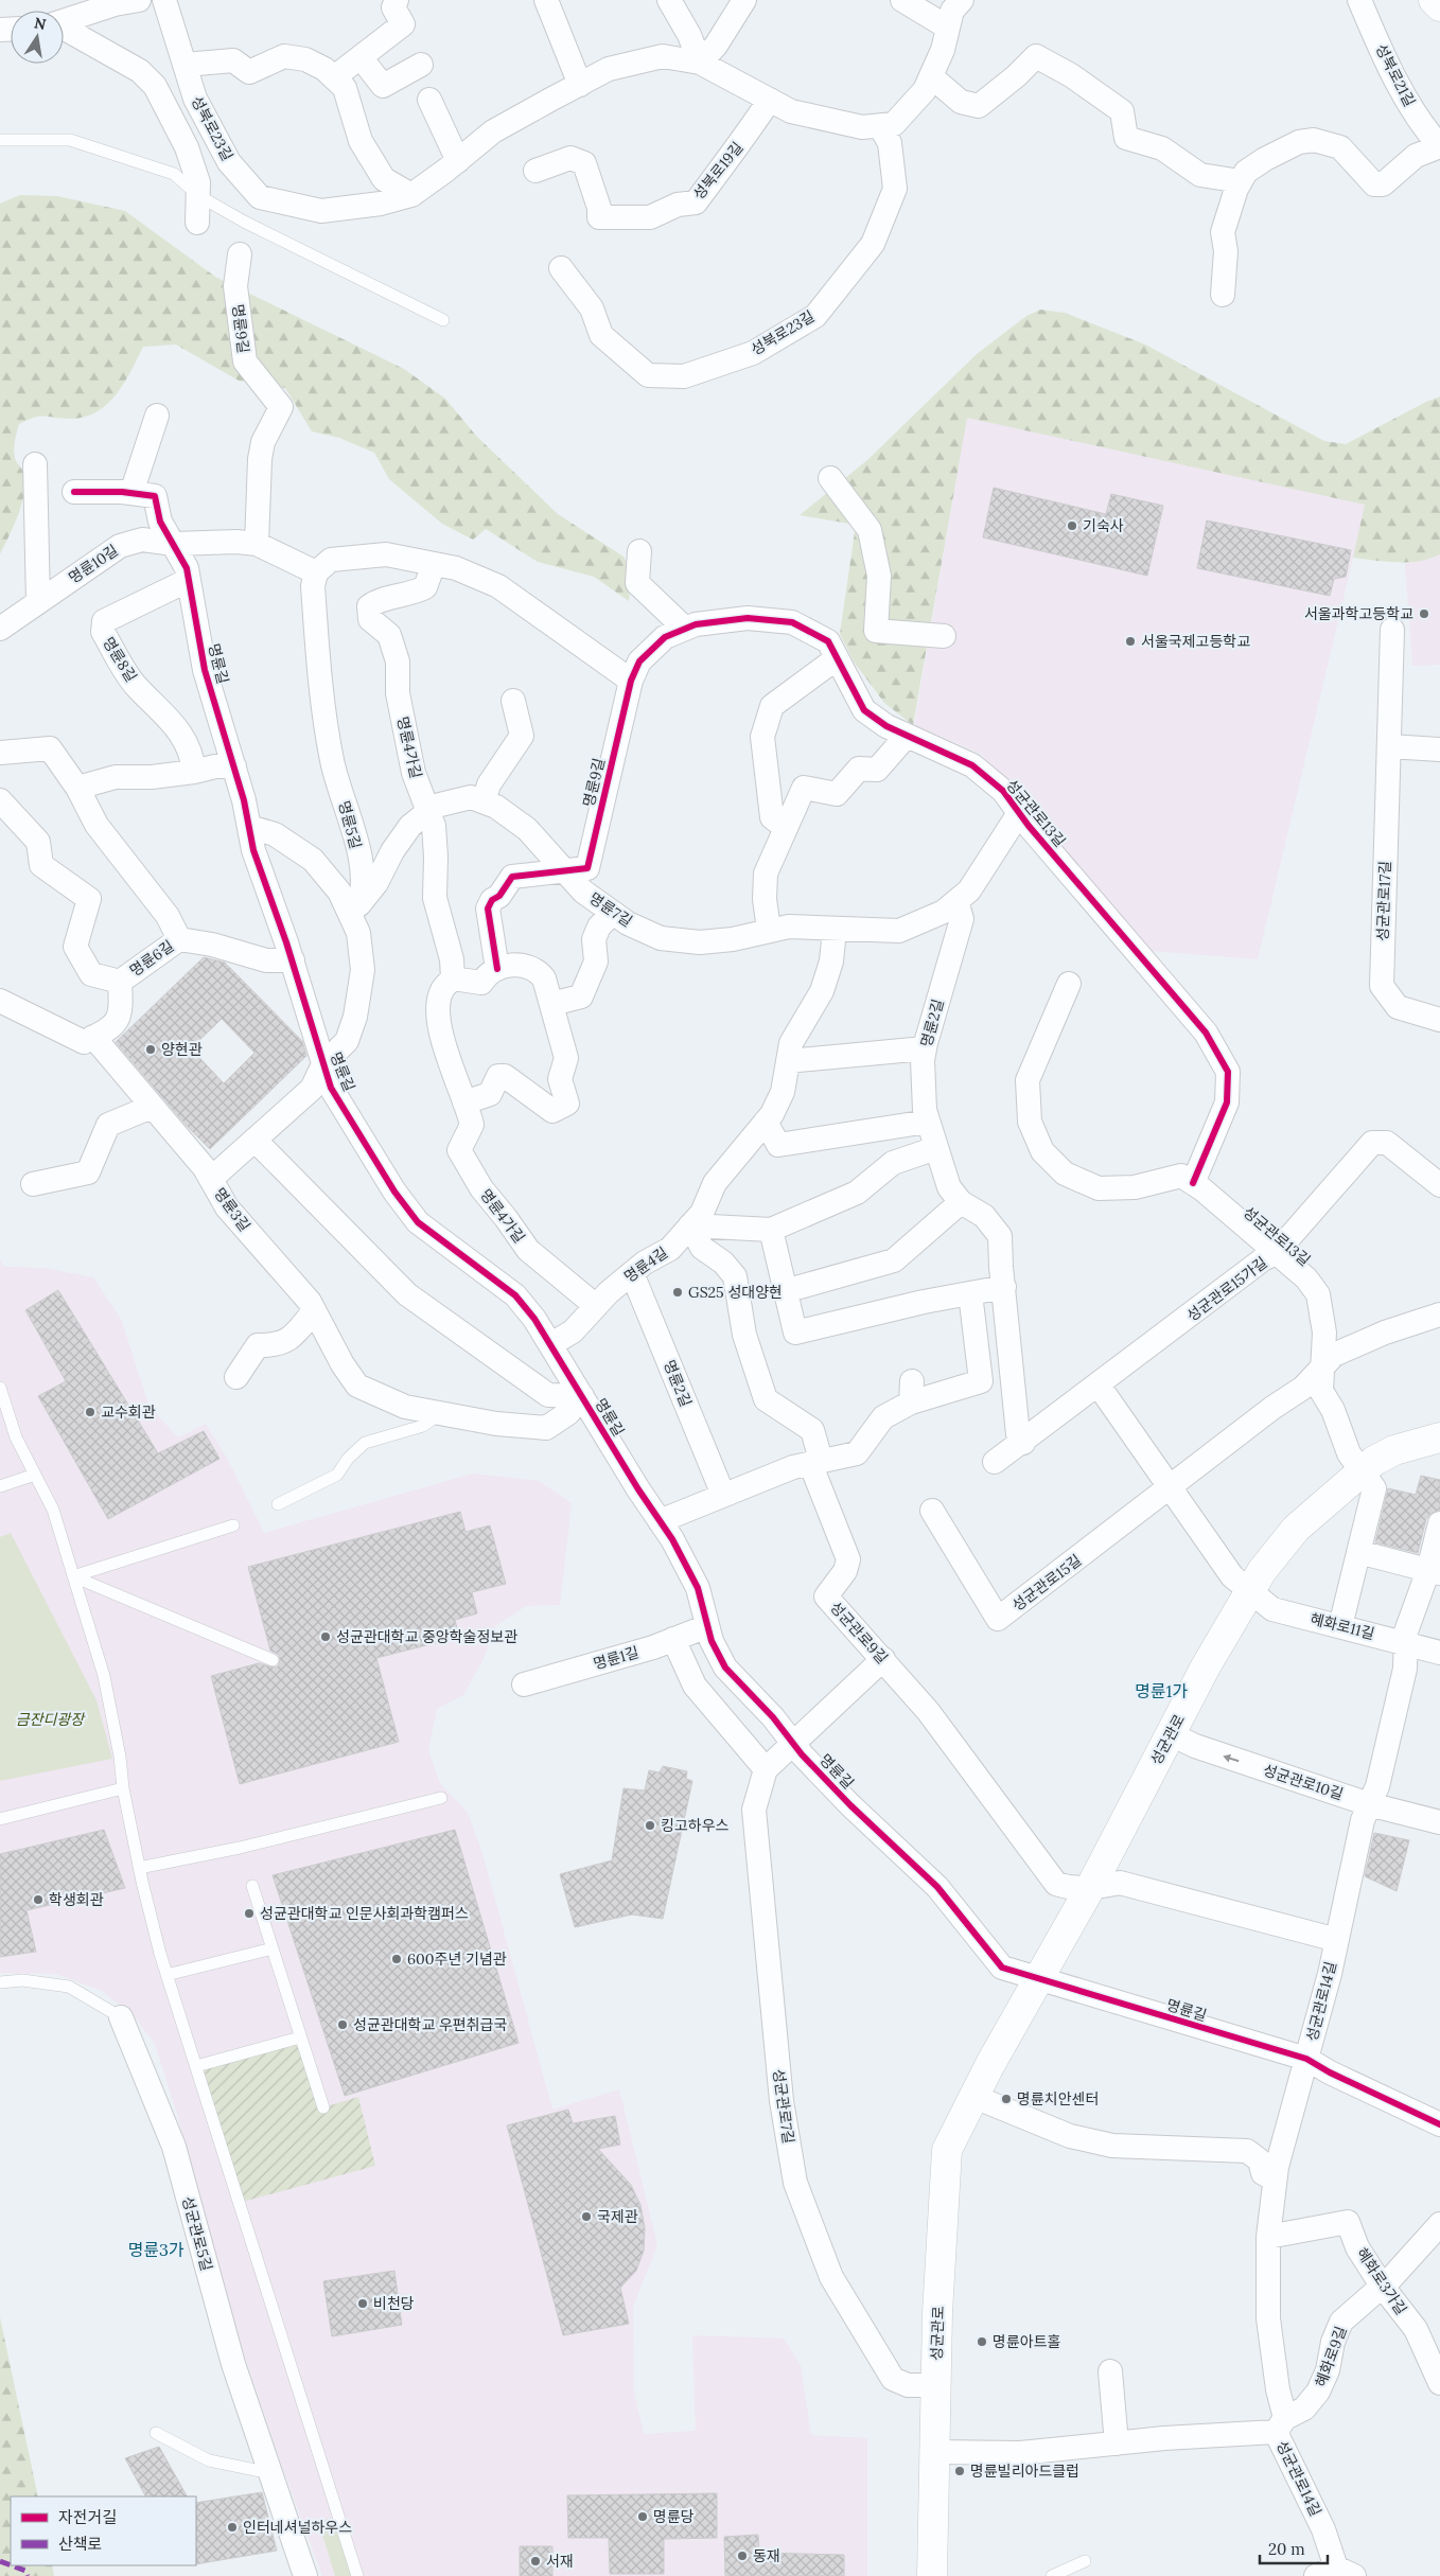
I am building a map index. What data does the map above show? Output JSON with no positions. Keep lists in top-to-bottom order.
{
  "streets": {
    "street": [
      "성북로21길",
      "성북로23길",
      "성북로19길",
      "명륜9길",
      "명륜10길",
      "명륜8길",
      "명륜길",
      "명륜4가길",
      "성균관로13길",
      "명륜5길",
      "성균관로17길",
      "명륜7길",
      "명륜6길",
      "명륜2길",
      "명륜3길",
      "명륜4길",
      "성균관로15가길",
      "성균관로15길",
      "혜화로11길",
      "성균관로9길",
      "명륜1길",
      "성균관로",
      "성균관로10길",
      "성균관로14길",
      "성균관로7길",
      "성균관로5길",
      "혜화로3가길",
      "혜화로9길"
    ]
  },
  "crossings": [
    ["성북로23길", "성북로19길"],
    ["명륜9길", "성균관로13길"],
    ["명륜9길", "명륜7길"],
    ["명륜10길", "명륜길"],
    ["명륜8길", "명륜길"],
    ["명륜길", "명륜5길"],
    ["명륜길", "명륜6길"],
    ["명륜길", "명륜3길"],
    ["명륜길", "명륜4길"],
    ["명륜길", "명륜1길"],
    ["명륜길", "성균관로"],
    ["명륜길", "성균관로14길"],
    ["명륜4가길", "명륜7길"],
    ["명륜4가길", "명륜4길"],
    ["성균관로13길", "명륜7길"],
    ["성균관로13길", "성균관로15가길"],
    ["성균관로13길", "성균관로15길"],
    ["성균관로13길", "혜화로11길"],
    ["성균관로13길", "성균관로"],
    ["명륜5길", "명륜7길"],
    ["명륜7길", "명륜2길"],
    ["명륜7길", "명륜4길"],
    ["명륜2길", "명륜4길"],
    ["명륜2길", "성균관로15가길"],
    ["명륜4길", "성균관로9길"],
    ["혜화로11길", "성균관로"],
    ["혜화로11길", "성균관로14길"],
    ["성균관로9길", "성균관로"],
    ["성균관로", "성균관로10길"],
    ["성균관로", "성균관로7길"],
    ["성균관로", "혜화로9길"],
    ["성균관로10길", "성균관로14길"],
    ["성균관로14길", "혜화로3가길"],
    ["성균관로14길", "혜화로9길"],
    ["혜화로3가길", "혜화로9길"]
  ],
  "districts": ["명륜1가", "명륜3가"],
  "parks": ["금잔디광장"],
  "places": [
    "기숙사",
    "서울과학고등학교",
    "서울국제고등학교",
    "양현관",
    "GS25 성대양현",
    "교수회관",
    "성균관대학교 중앙학술정보관",
    "킹고하우스",
    "학생회관",
    "성균관대학교 인문사회과학캠퍼스",
    "600주년 기념관",
    "성균관대학교 우편취급국",
    "명륜치안센터",
    "국제관",
    "비천당",
    "명륜아트홀",
    "명륜빌리아드클럽",
    "명륜당",
    "인터네셔널하우스",
    "동재",
    "서재"
  ],
  "legend": ["자전거길", "산책로"],
  "scale_bar": "20 m",
  "north": "top"
}
